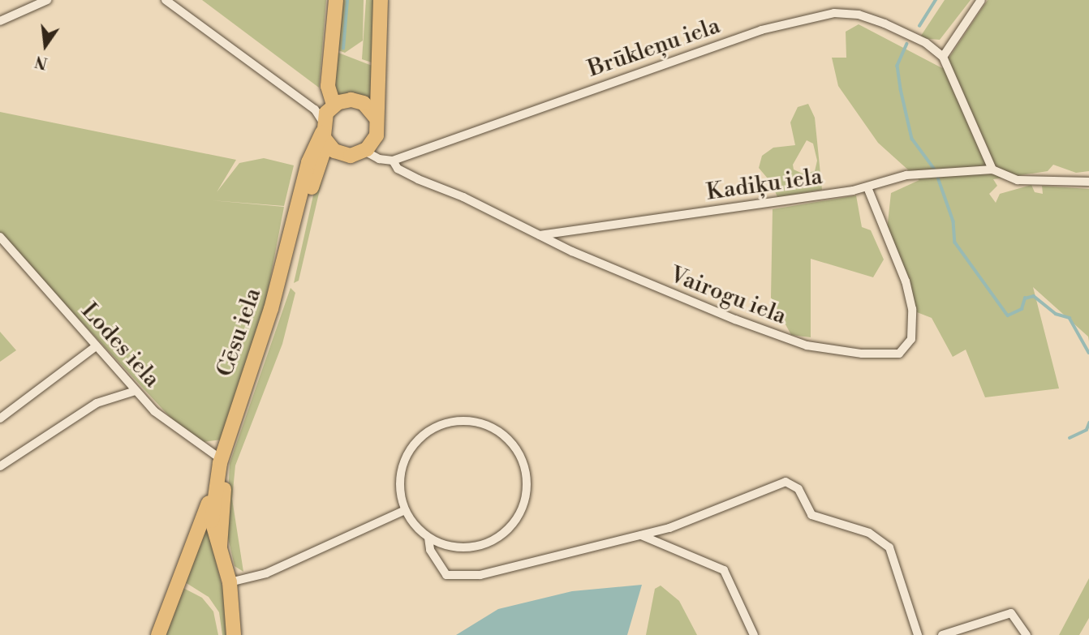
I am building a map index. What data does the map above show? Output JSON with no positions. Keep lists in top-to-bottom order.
{
  "streets": {
    "main road": ["Cēsu iela"],
    "street": [
      "Brūkleņu iela",
      "Kadiķu iela",
      "Vairogu iela",
      "Lodes iela"
    ]
  },
  "crossings": [
    ["Brūkleņu iela", "Kadiķu iela"],
    ["Brūkleņu iela", "Vairogu iela"],
    ["Kadiķu iela", "Vairogu iela"],
    ["Cēsu iela", "Lodes iela"]
  ],
  "north": "bottom"
}
